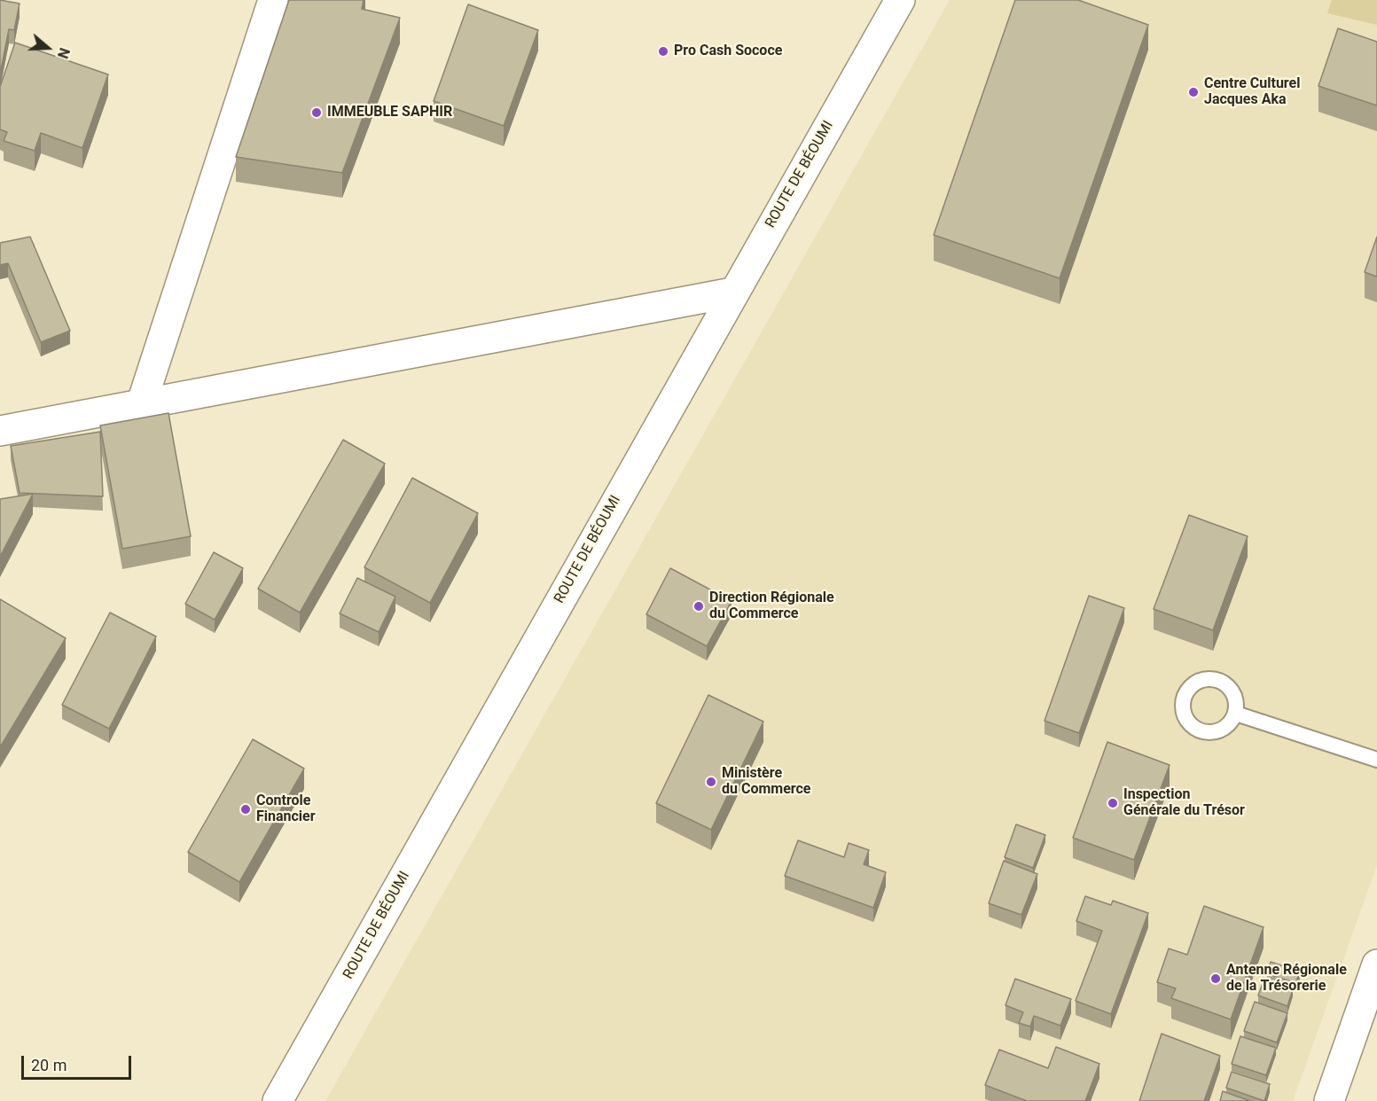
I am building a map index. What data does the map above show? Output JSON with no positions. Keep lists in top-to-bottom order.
{
  "streets": {
    "street": ["ROUTE DE BÉOUMI"]
  },
  "places": [
    "Pro Cash Sococe",
    "Centre Culturel Jacques Aka",
    "IMMEUBLE SAPHIR",
    "Direction Régionale du Commerce",
    "Ministère du Commerce",
    "Inspection Générale du Trésor",
    "Controle Financier",
    "Antenne Régionale de la Trésorerie"
  ],
  "scale_bar": "20 m",
  "north": "right"
}
